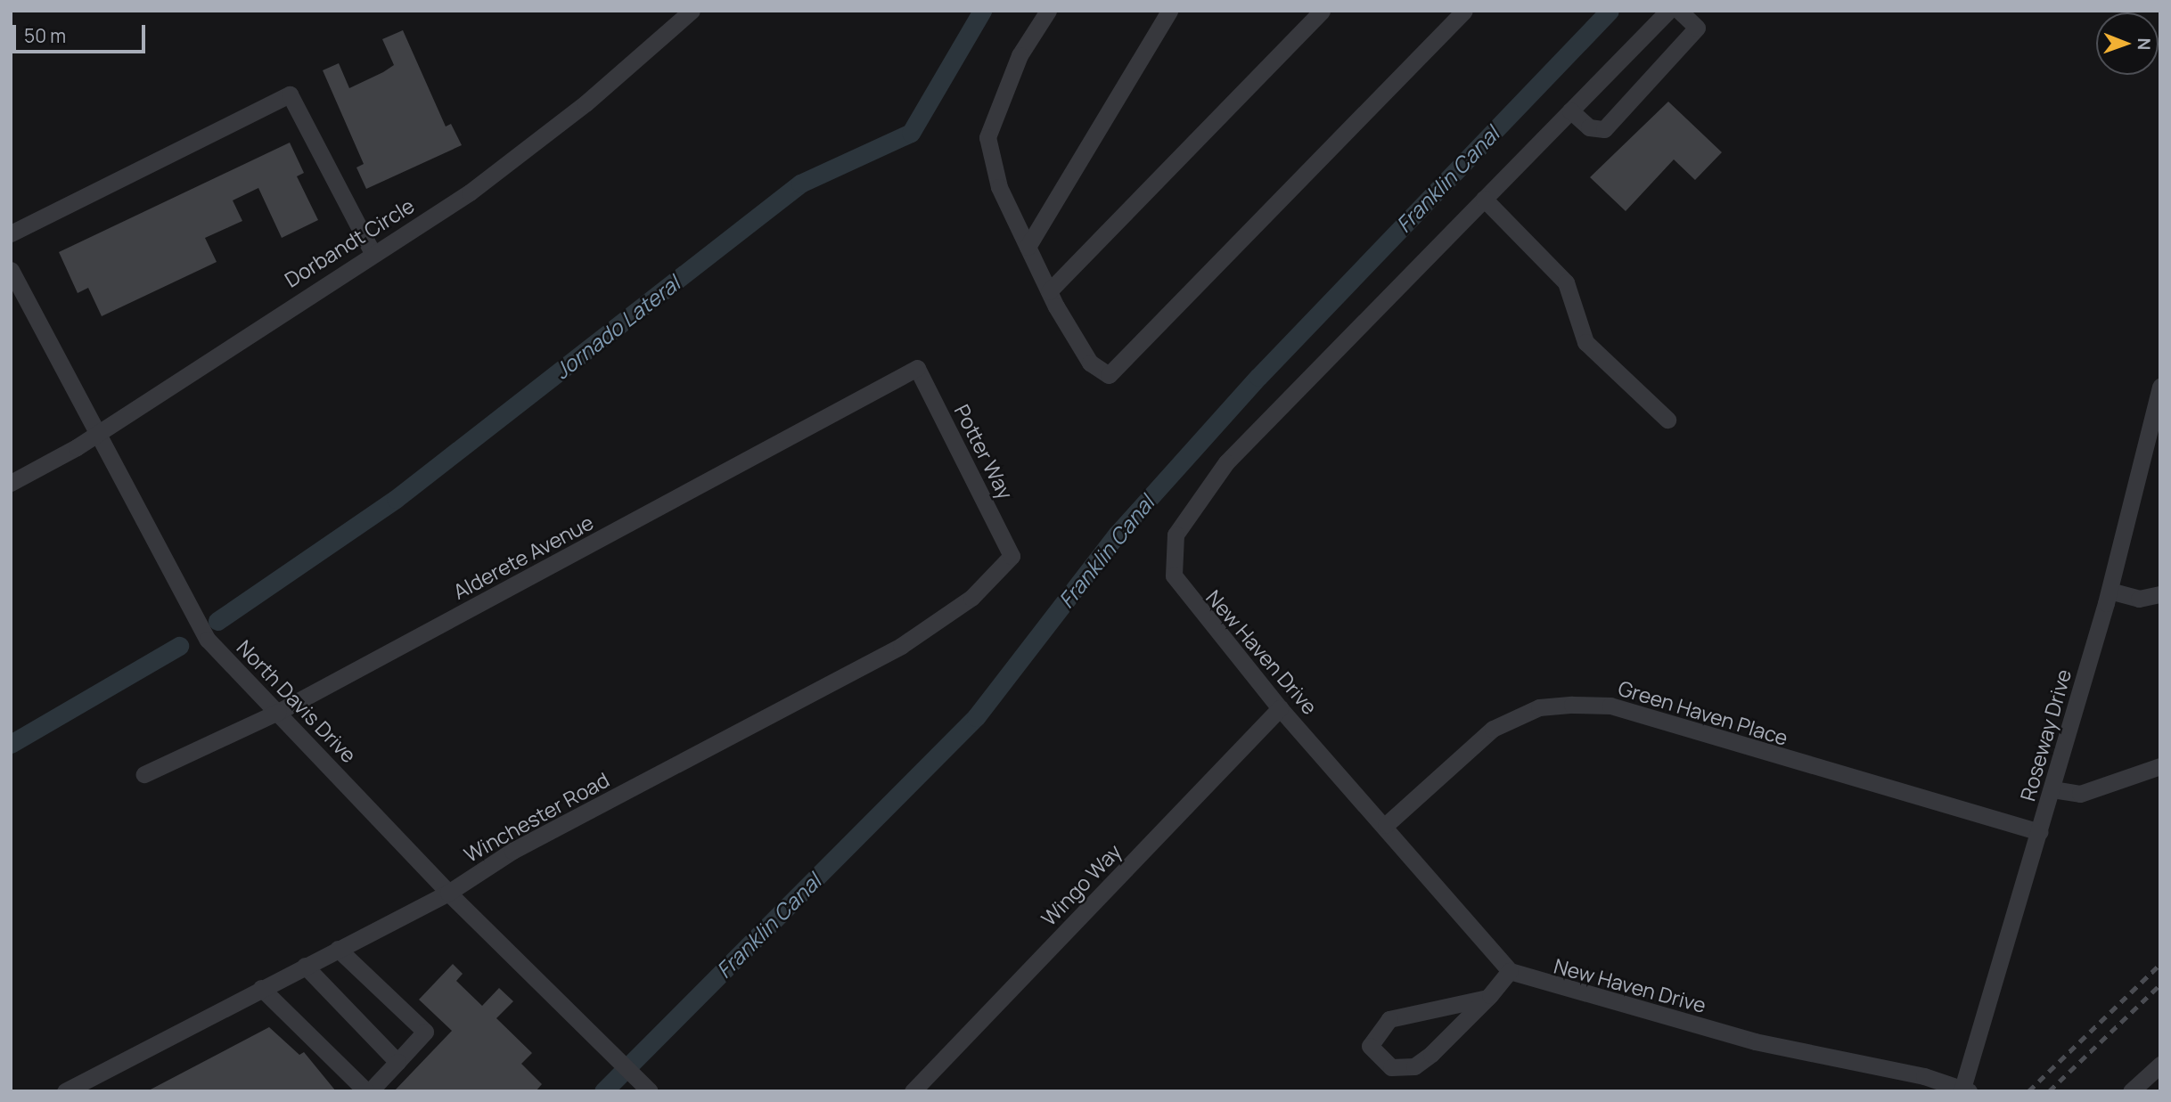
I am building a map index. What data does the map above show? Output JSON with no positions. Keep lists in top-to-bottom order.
{
  "streets": {
    "street": [
      "Dorbandt Circle",
      "Potter Way",
      "Alderete Avenue",
      "New Haven Drive",
      "North Davis Drive",
      "Green Haven Place",
      "Roseway Drive",
      "Winchester Road",
      "Wingo Way"
    ]
  },
  "crossings": [
    ["Dorbandt Circle", "North Davis Drive"],
    ["Potter Way", "Alderete Avenue"],
    ["Potter Way", "Winchester Road"],
    ["Alderete Avenue", "North Davis Drive"],
    ["New Haven Drive", "Green Haven Place"],
    ["New Haven Drive", "Roseway Drive"],
    ["New Haven Drive", "Wingo Way"],
    ["North Davis Drive", "Winchester Road"],
    ["Green Haven Place", "Roseway Drive"]
  ],
  "water": ["Franklin Canal", "Jornado Lateral"],
  "scale_bar": "50 m",
  "north": "right"
}
